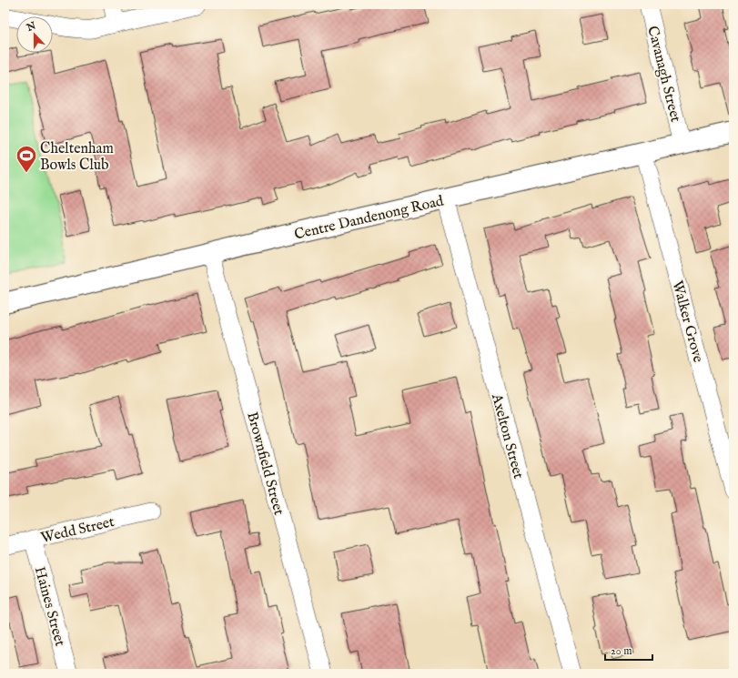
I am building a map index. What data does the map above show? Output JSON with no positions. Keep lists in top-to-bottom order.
{
  "streets": {
    "main road": ["Centre Dandenong Road"],
    "street": [
      "Cavanagh Street",
      "Walker Grove",
      "Axelton Street",
      "Brownfield Street",
      "Wedd Street",
      "Haines Street"
    ]
  },
  "crossings": [
    ["Cavanagh Street", "Centre Dandenong Road"],
    ["Centre Dandenong Road", "Walker Grove"],
    ["Centre Dandenong Road", "Axelton Street"],
    ["Centre Dandenong Road", "Brownfield Street"],
    ["Wedd Street", "Haines Street"]
  ],
  "places": {
    "sports": ["Cheltenham Bowls Club"]
  },
  "scale_bar": "20 m",
  "north": "top"
}
